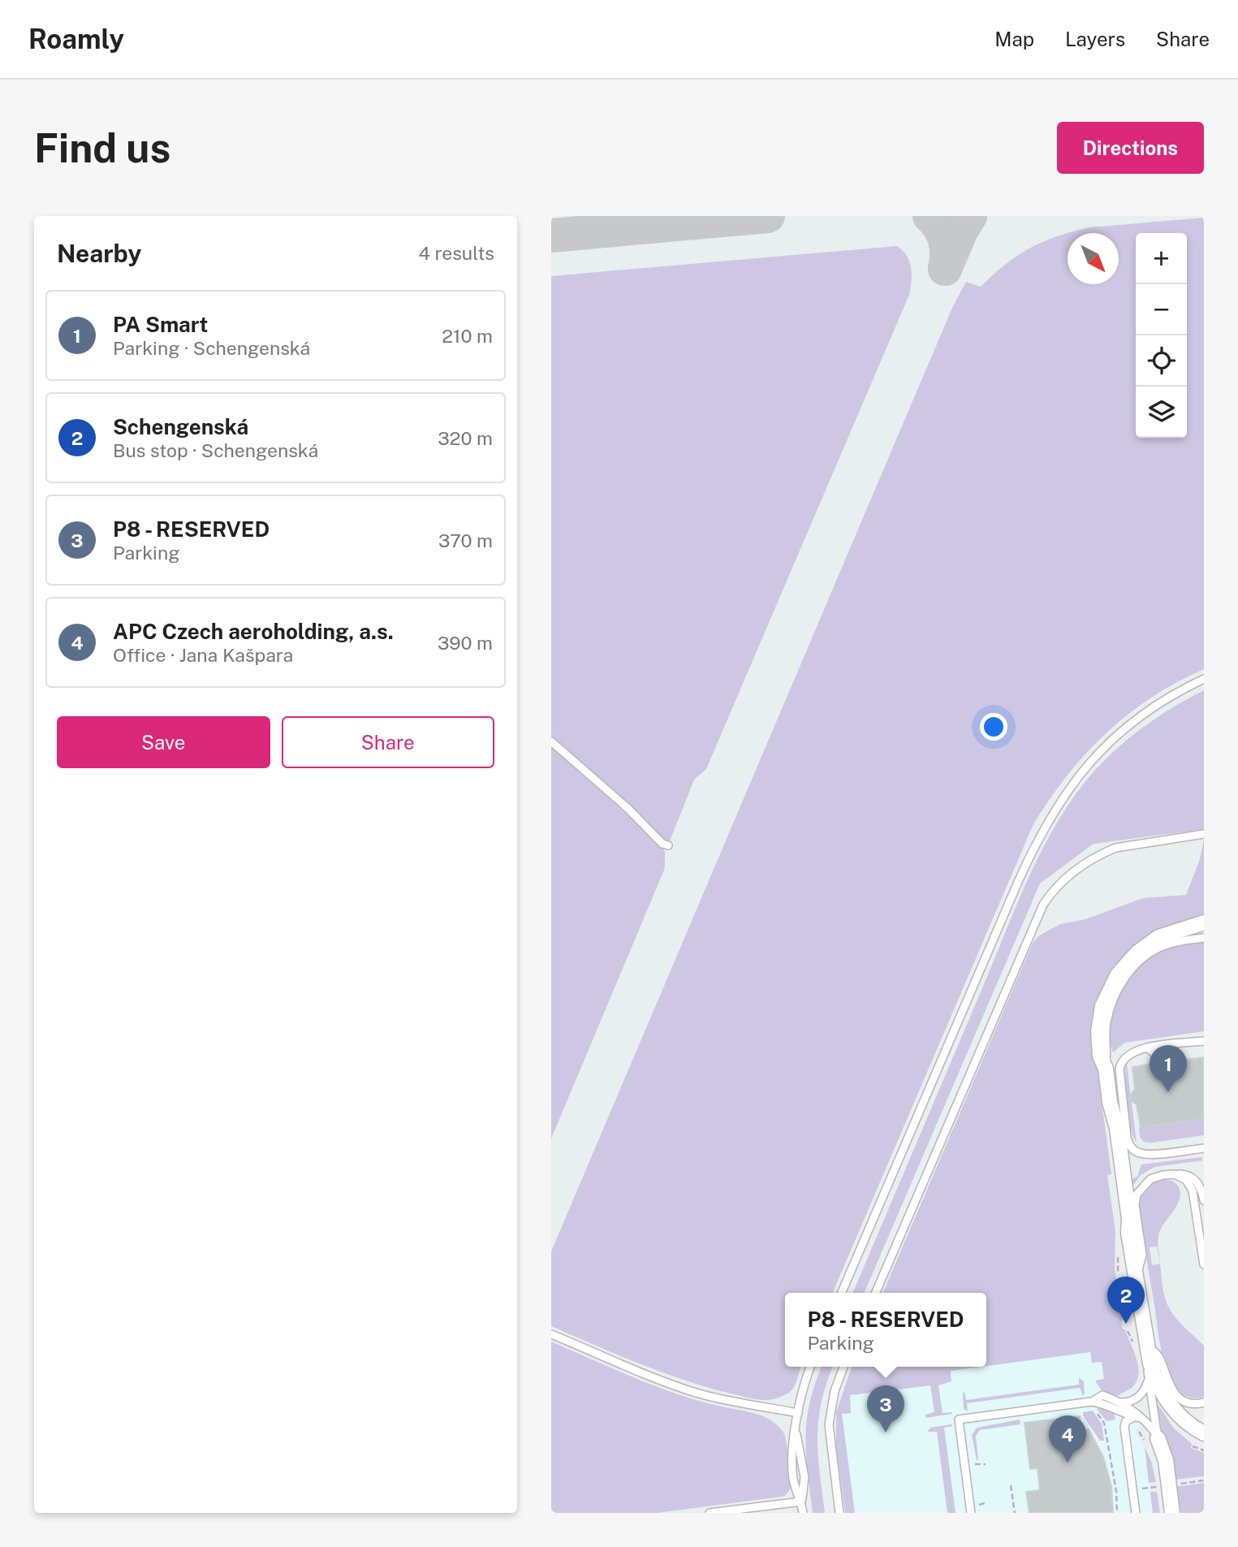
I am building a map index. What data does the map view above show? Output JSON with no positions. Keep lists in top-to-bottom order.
{
  "north": "bottom right",
  "page": {
    "header": "Roamly",
    "nav": ["Map", "Layers", "Share"],
    "buttons": [
      "Directions",
      ["Save", "Share"]
    ],
    "title": "Find us",
    "heading": ["Nearby", "4 results"],
    "map_buttons": ["+", "−"],
    "list": [
      {
        "mark": "1",
        "name": "PA Smart",
        "note": "Parking · Schengenská",
        "value": "210 m"
      },
      {
        "mark": "2",
        "name": "Schengenská",
        "note": "Bus stop · Schengenská",
        "value": "320 m"
      },
      {
        "mark": "3",
        "name": "P8 - RESERVED",
        "note": "Parking",
        "value": "370 m"
      },
      {
        "mark": "4",
        "name": "APC Czech aeroholding, a.s.",
        "note": "Office · Jana Kašpara",
        "value": "390 m"
      }
    ],
    "pins": [
      "1",
      "2",
      "3",
      "4"
    ],
    "popup": ["P8 - RESERVED", "Parking"]
  }
}
